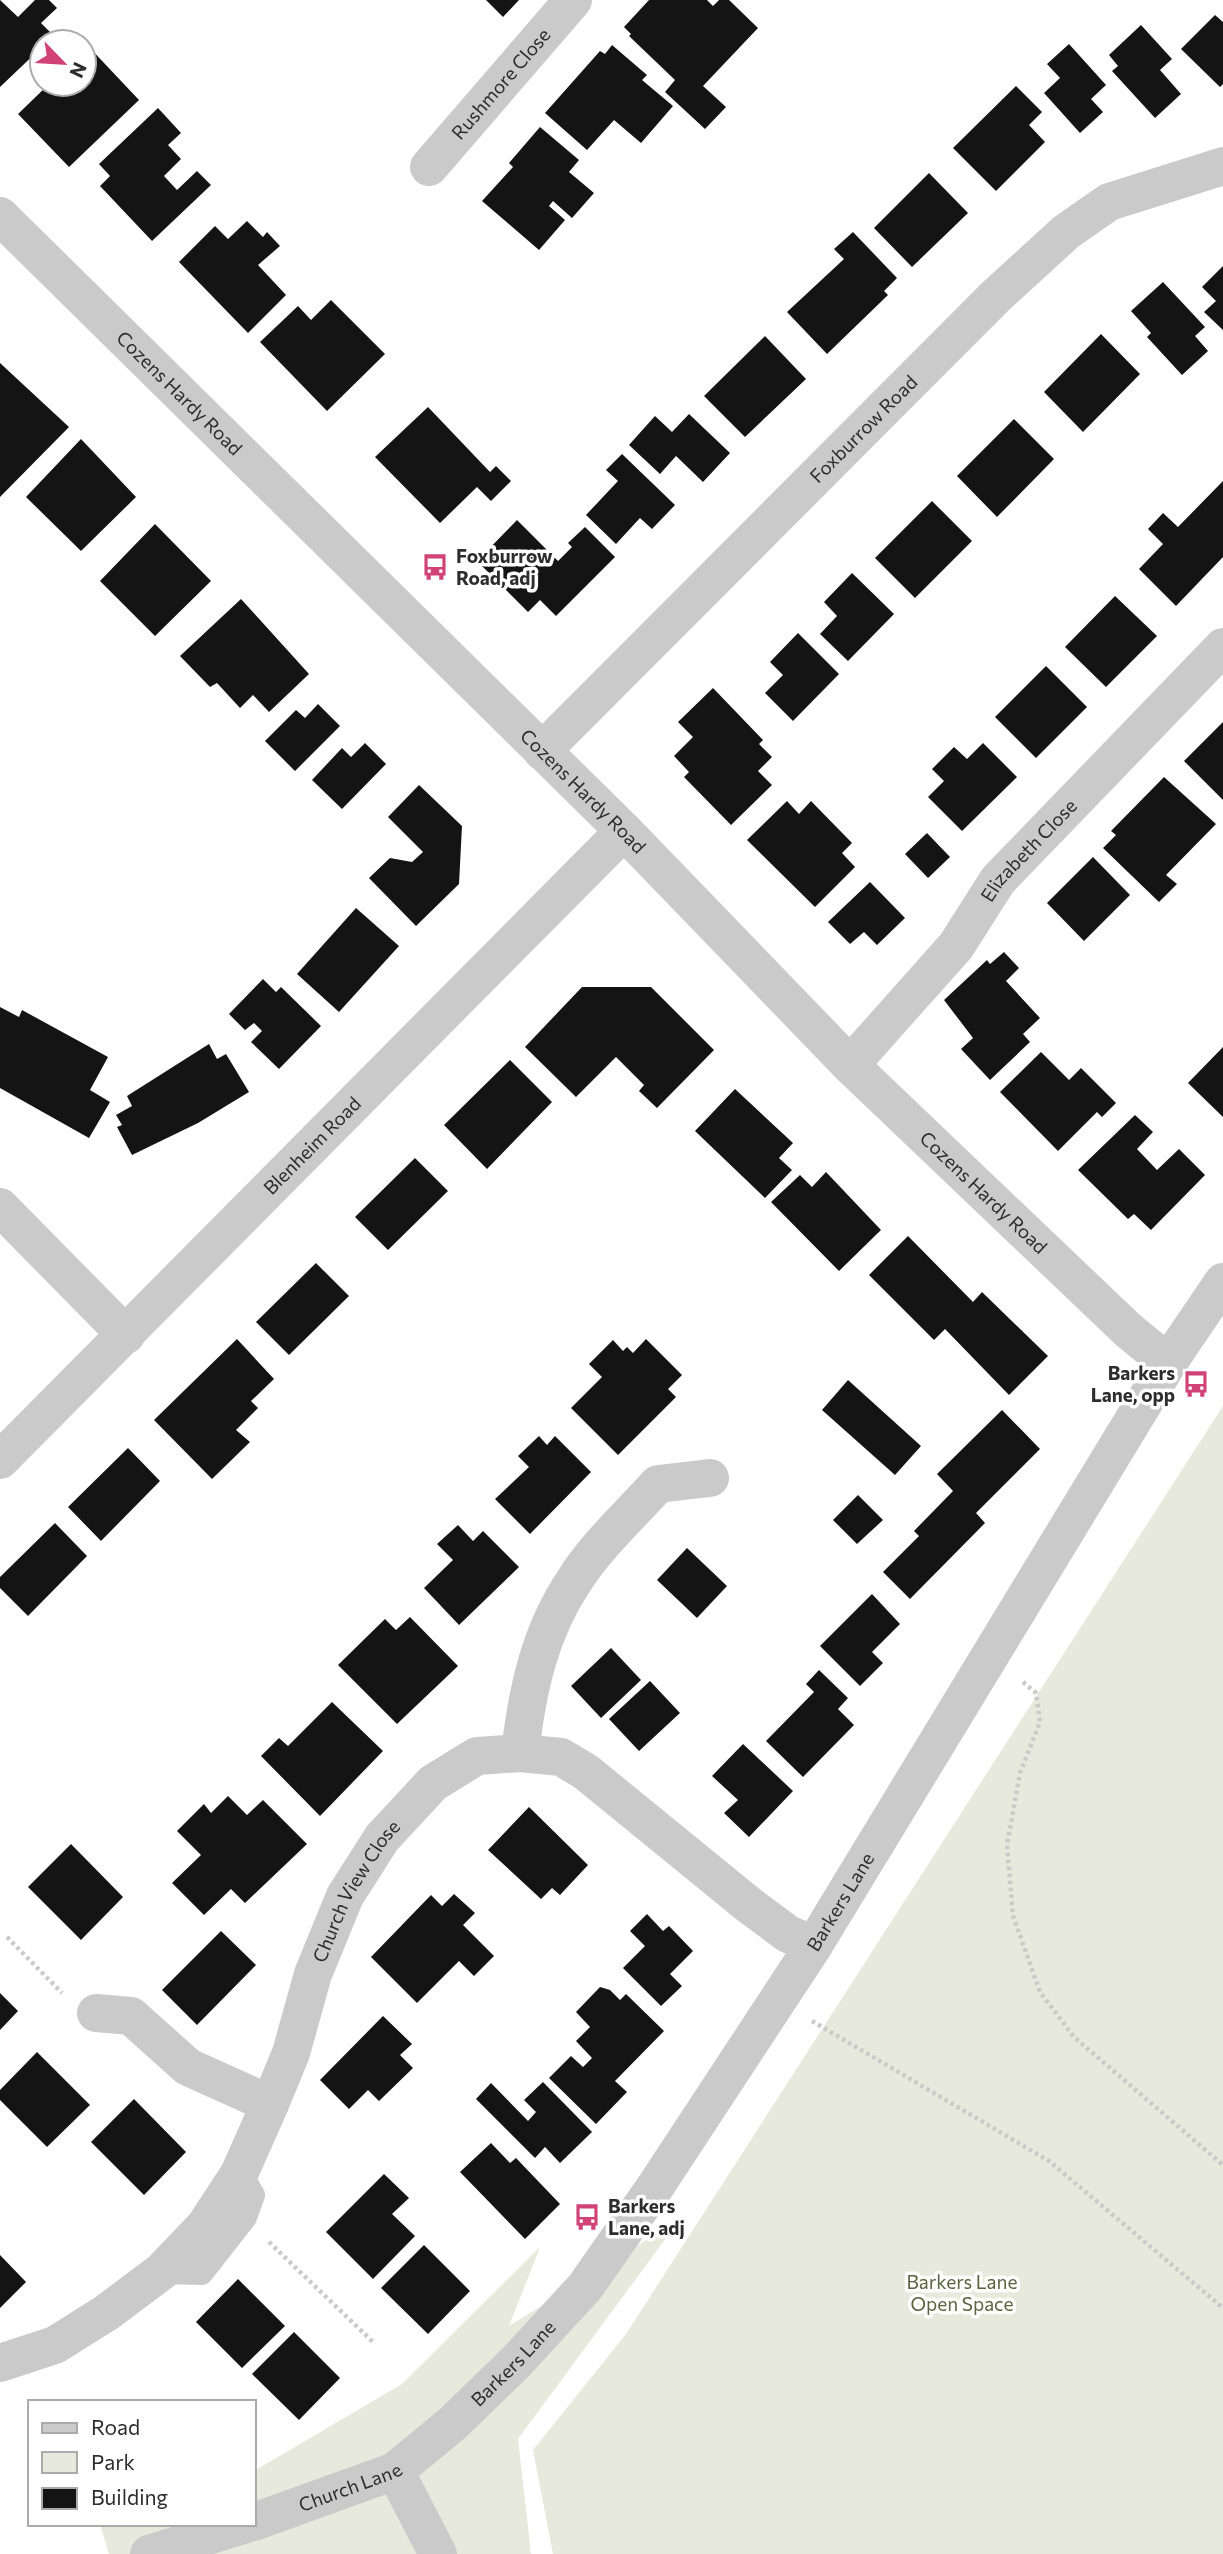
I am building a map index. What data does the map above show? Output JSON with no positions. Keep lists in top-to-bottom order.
{
  "streets": {
    "street": [
      "Rushmore Close",
      "Cozens Hardy Road",
      "Foxburrow Road",
      "Elizabeth Close",
      "Blenheim Road",
      "Church View Close",
      "Barkers Lane",
      "Church Lane"
    ]
  },
  "crossings": [
    ["Cozens Hardy Road", "Foxburrow Road"],
    ["Cozens Hardy Road", "Elizabeth Close"],
    ["Cozens Hardy Road", "Blenheim Road"],
    ["Cozens Hardy Road", "Barkers Lane"],
    ["Church View Close", "Barkers Lane"],
    ["Barkers Lane", "Church Lane"]
  ],
  "parks": ["Barkers Lane Open Space"],
  "places": {
    "bus stop": ["Foxburrow Road, adj", "Barkers Lane, opp", "Barkers Lane, adj"]
  },
  "legend": ["Road", "Park", "Building"],
  "north": "bottom right"
}
